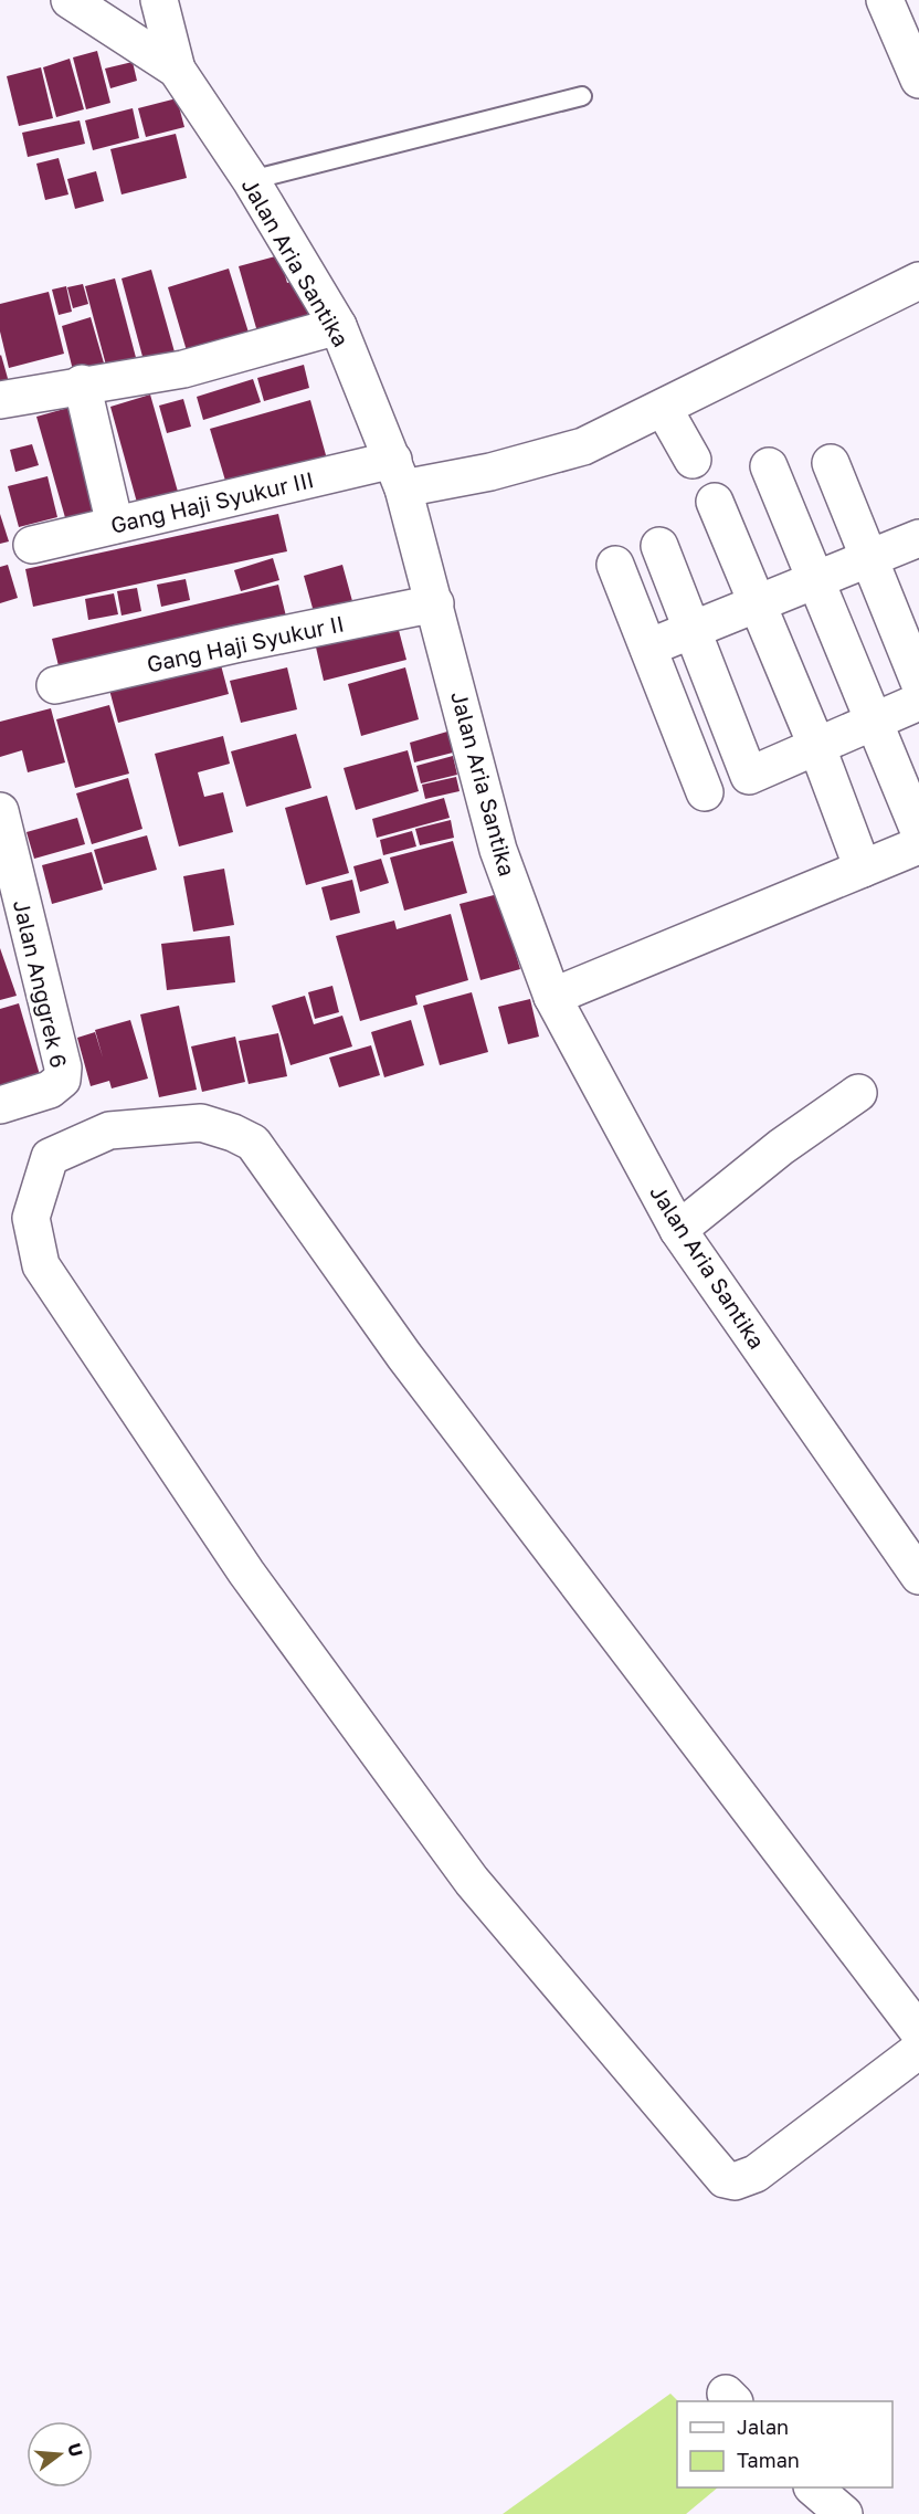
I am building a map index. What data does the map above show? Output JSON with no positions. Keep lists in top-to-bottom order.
{
  "streets": {
    "street": [
      "Jalan Aria Santika",
      "Gang Haji Syukur III",
      "Gang Haji Syukur II",
      "Jalan Anggrek 6"
    ]
  },
  "crossings": [
    ["Jalan Aria Santika", "Gang Haji Syukur III"],
    ["Jalan Aria Santika", "Gang Haji Syukur II"]
  ],
  "legend": ["Jalan", "Taman"],
  "north": "right"
}
